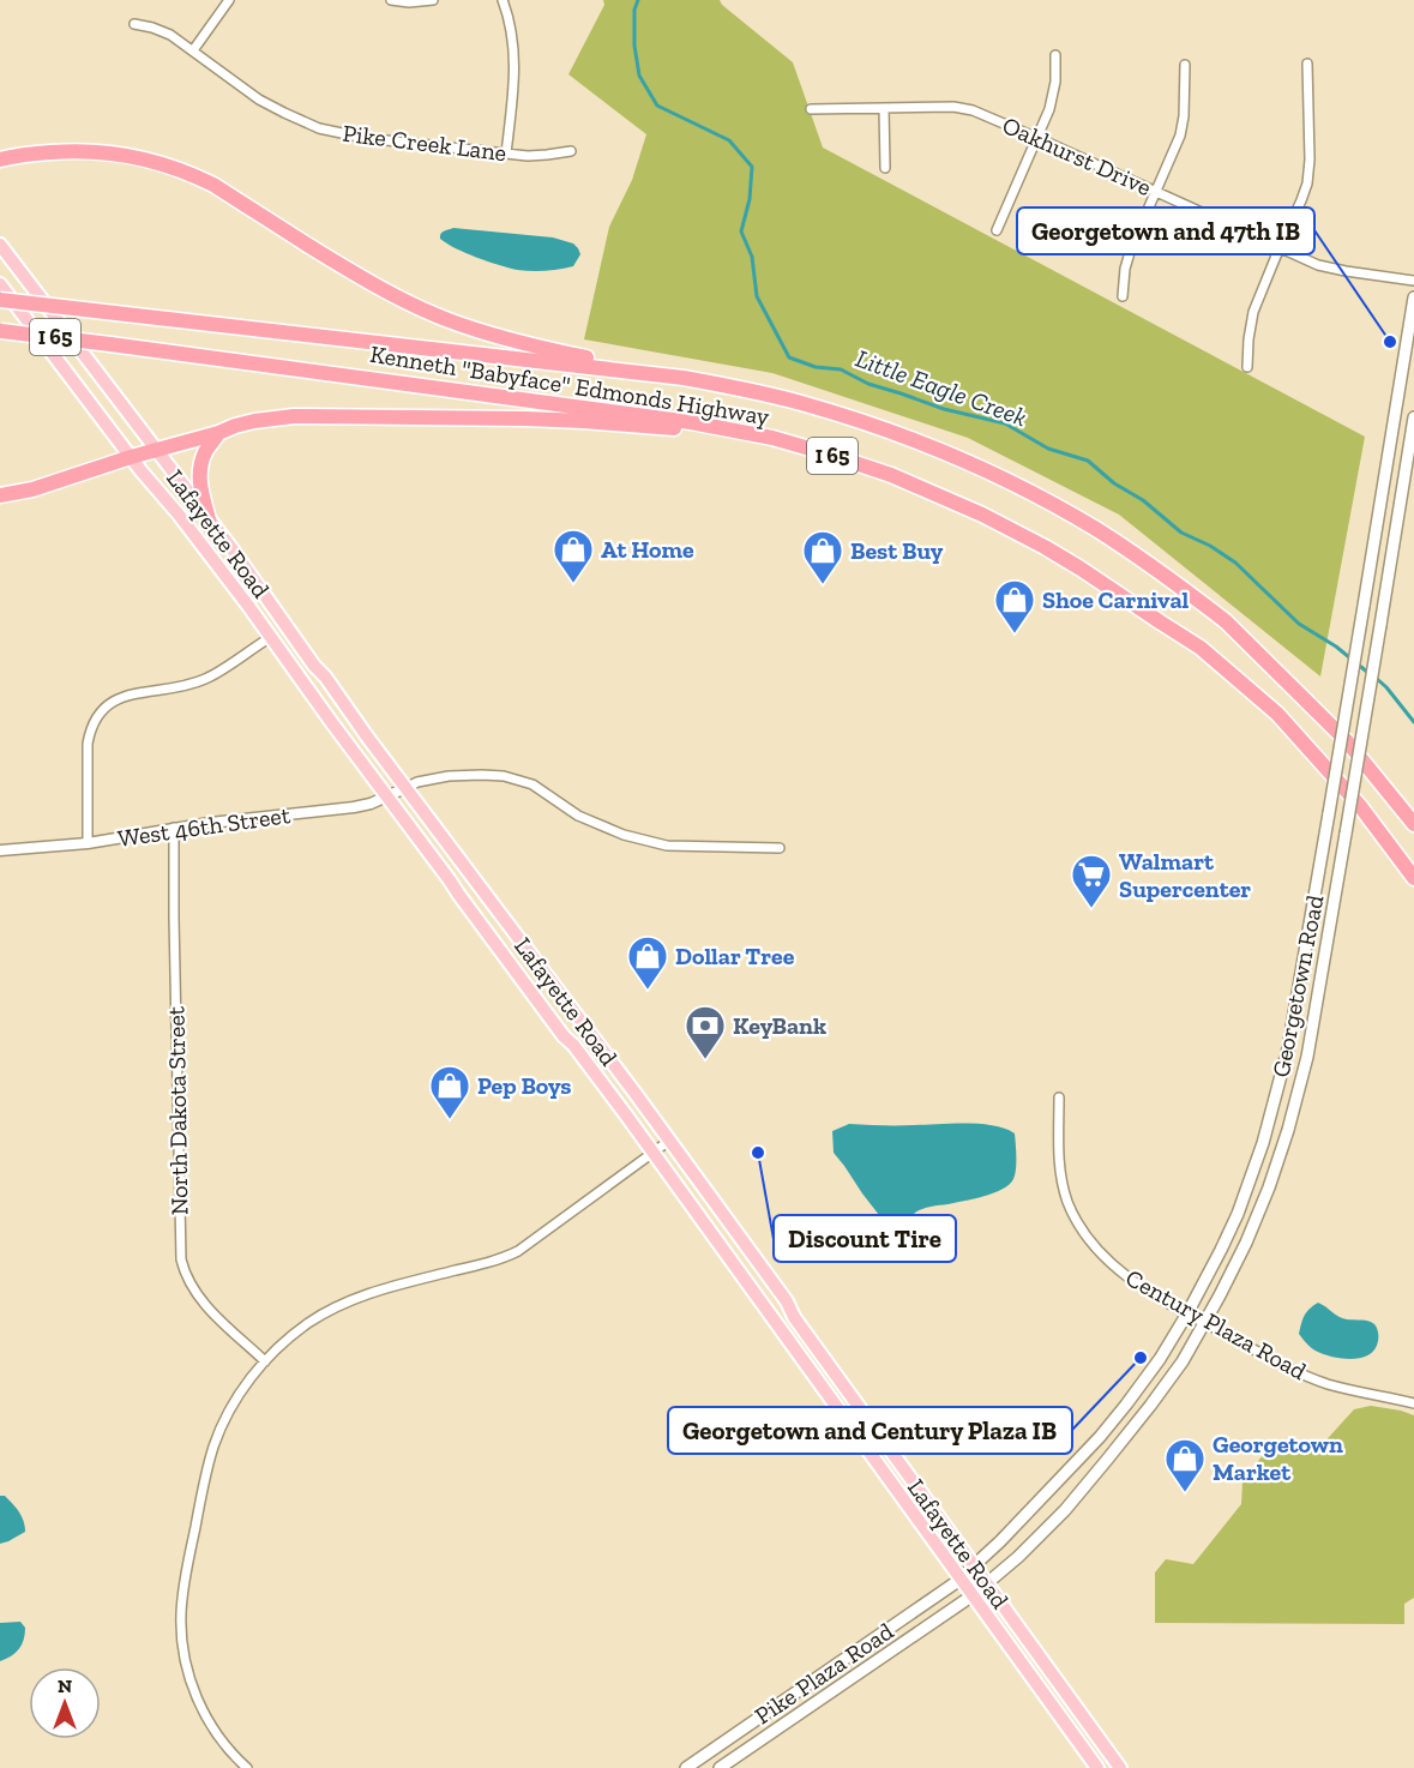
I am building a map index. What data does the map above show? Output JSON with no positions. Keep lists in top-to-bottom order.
{
  "streets": {
    "highway": ["I 65", "Kenneth \"Babyface\" Edmonds Highway"],
    "main road": ["Lafayette Road", "Georgetown Road", "Pike Plaza Road"],
    "street": [
      "Pike Creek Lane",
      "Oakhurst Drive",
      "West 46th Street",
      "North Dakota Street",
      "Century Plaza Road"
    ]
  },
  "crossings": [
    ["Lafayette Road", "West 46th Street"],
    ["Lafayette Road", "Georgetown Road"],
    ["Lafayette Road", "Pike Plaza Road"],
    ["West 46th Street", "North Dakota Street"],
    ["Georgetown Road", "Century Plaza Road"],
    ["Georgetown Road", "Pike Plaza Road"]
  ],
  "water": ["Little Eagle Creek"],
  "places": {
    "other": ["Georgetown and 47th IB", "Discount Tire", "Georgetown and Century Plaza IB"],
    "shop": [
      "At Home",
      "Best Buy",
      "Shoe Carnival",
      "Dollar Tree",
      "Pep Boys",
      "Georgetown Market"
    ],
    "supermarket": ["Walmart Supercenter"],
    "bank": ["KeyBank"]
  },
  "north": "top"
}
